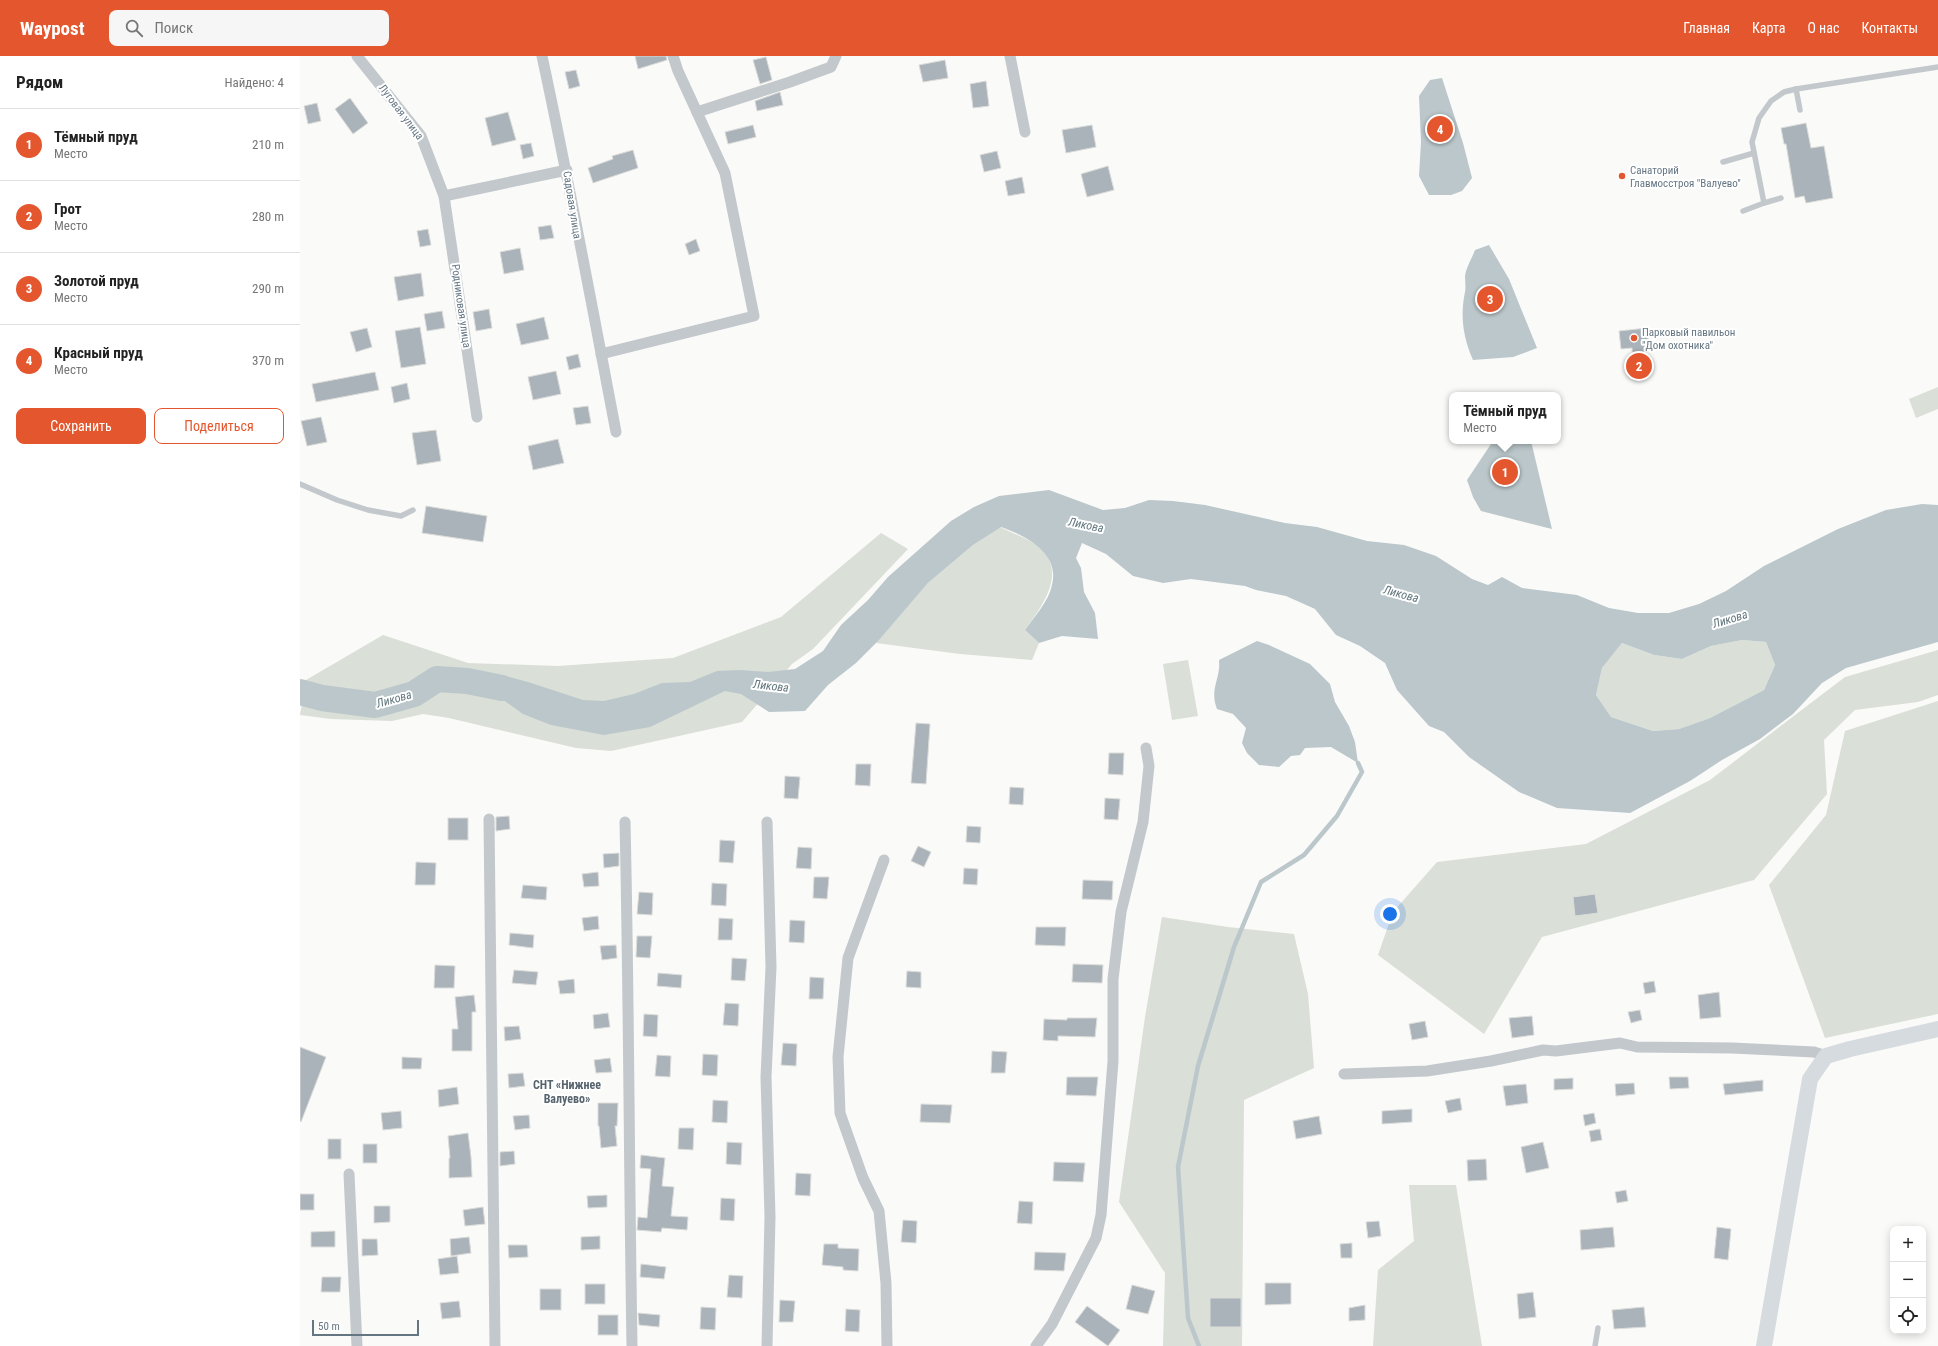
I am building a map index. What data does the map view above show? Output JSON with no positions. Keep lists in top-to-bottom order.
{
  "streets": {
    "street": ["Луговая улица", "Садовая улица", "Родниковая улица"]
  },
  "crossings": [
    ["Луговая улица", "Родниковая улица"]
  ],
  "districts": ["СНТ «Нижнее Валуево»"],
  "water": ["Ликова"],
  "places": ["Санаторий Главмосстроя \"Валуево\"", "Парковый павильон \"Дом охотника\""],
  "scale_bar": "50 m",
  "page": {
    "header": "Waypost",
    "search": "Поиск",
    "nav": [
      "Главная",
      "Карта",
      "О нас",
      "Контакты"
    ],
    "heading": ["Рядом", "Найдено: 4"],
    "list": [
      {
        "mark": "1",
        "name": "Тёмный пруд",
        "note": "Место",
        "value": "210 m"
      },
      {
        "mark": "2",
        "name": "Грот",
        "note": "Место",
        "value": "280 m"
      },
      {
        "mark": "3",
        "name": "Золотой пруд",
        "note": "Место",
        "value": "290 m"
      },
      {
        "mark": "4",
        "name": "Красный пруд",
        "note": "Место",
        "value": "370 m"
      }
    ],
    "pins": [
      "4",
      "3",
      "2",
      "1"
    ],
    "popup": ["Тёмный пруд", "Место"],
    "buttons": ["Сохранить", "Поделиться"],
    "map_buttons": ["+", "−"],
    "scale": "50 m"
  }
}
